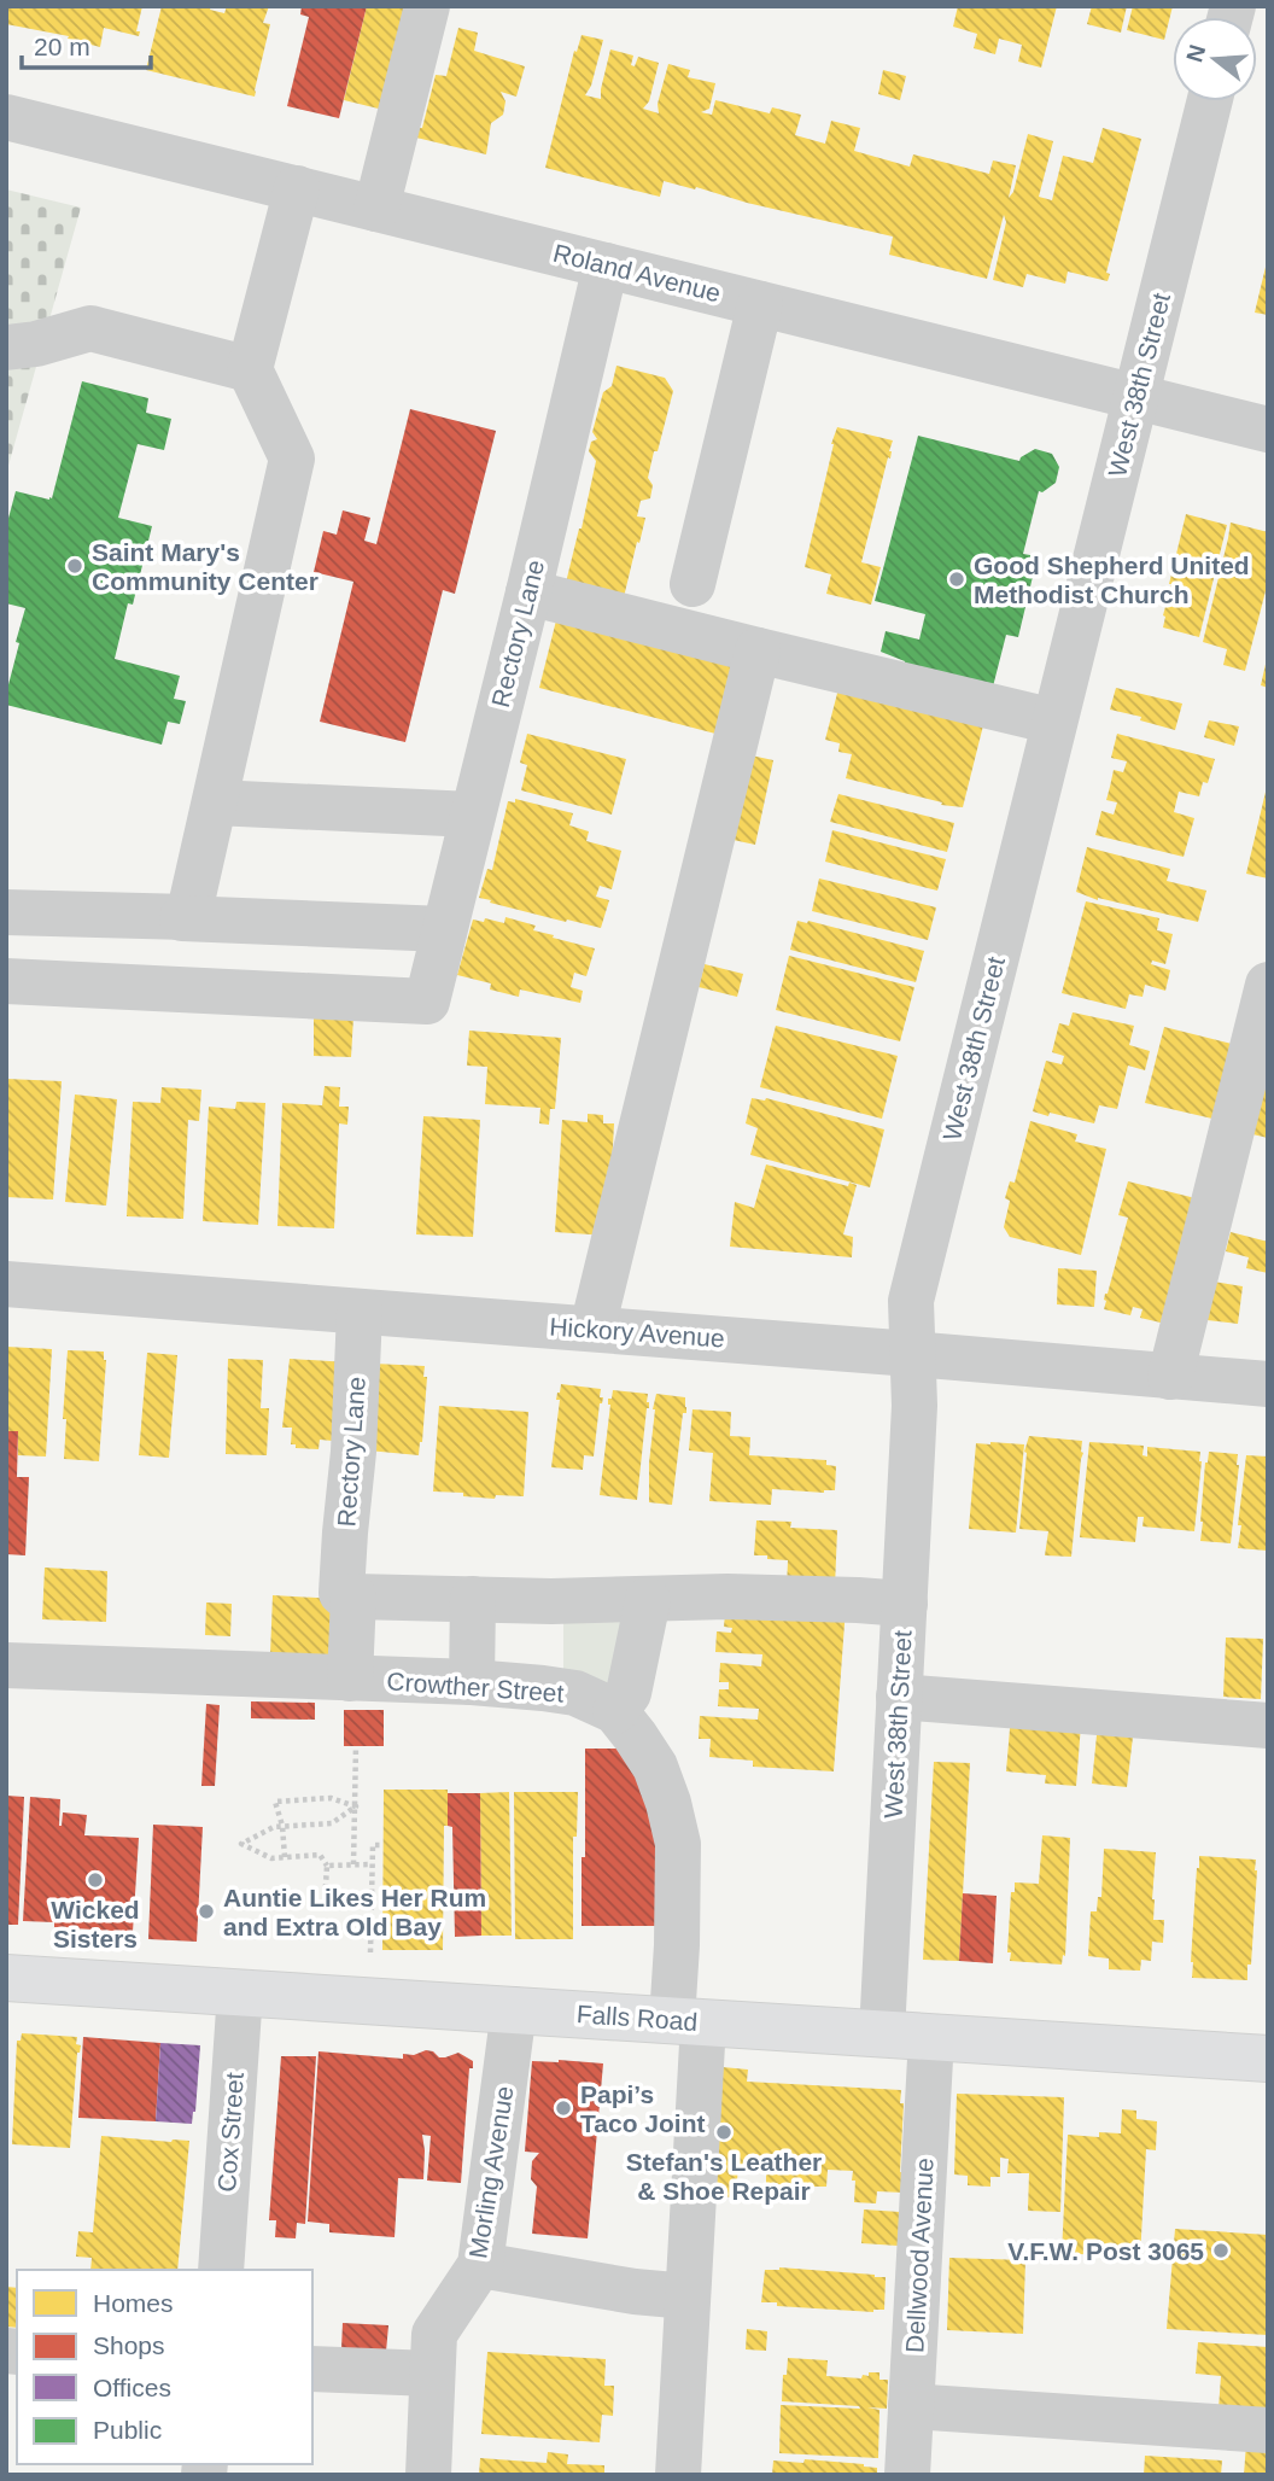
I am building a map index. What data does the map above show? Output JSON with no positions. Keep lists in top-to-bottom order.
{
  "streets": {
    "main road": ["Falls Road"],
    "street": [
      "Roland Avenue",
      "West 38th Street",
      "Rectory Lane",
      "Hickory Avenue",
      "Crowther Street",
      "Cox Street",
      "Morling Avenue",
      "Dellwood Avenue"
    ]
  },
  "crossings": [
    ["Roland Avenue", "West 38th Street"],
    ["Roland Avenue", "Rectory Lane"],
    ["West 38th Street", "Hickory Avenue"],
    ["West 38th Street", "Falls Road"],
    ["Rectory Lane", "Hickory Avenue"],
    ["Rectory Lane", "Crowther Street"],
    ["Crowther Street", "Falls Road"],
    ["Falls Road", "Cox Street"],
    ["Falls Road", "Morling Avenue"],
    ["Falls Road", "Dellwood Avenue"]
  ],
  "places": [
    "Saint Mary's Community Center",
    "Good Shepherd United Methodist Church",
    "Wicked Sisters",
    "Auntie Likes Her Rum and Extra Old Bay",
    "Papi’s Taco Joint",
    "Stefan's Leather & Shoe Repair",
    "V.F.W. Post 3065"
  ],
  "legend": [
    "Homes",
    "Shops",
    "Offices",
    "Public"
  ],
  "scale_bar": "20 m",
  "north": "left"
}
